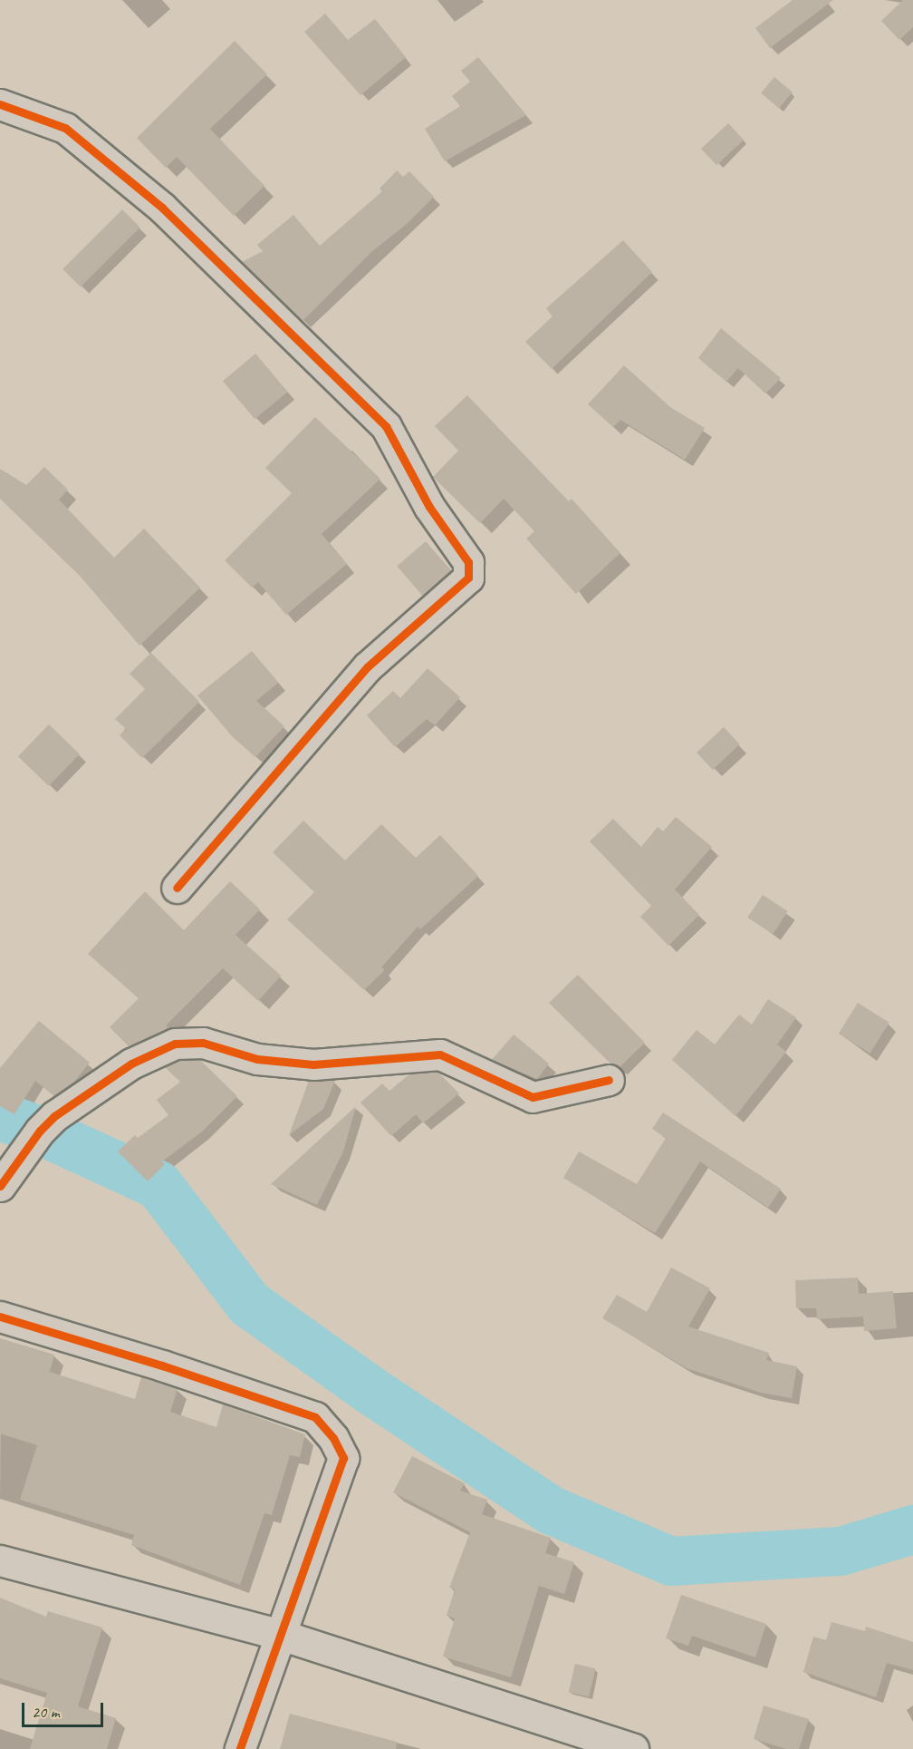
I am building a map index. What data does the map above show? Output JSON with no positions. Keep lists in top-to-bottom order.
{
  "scale_bar": "20 m"
}
